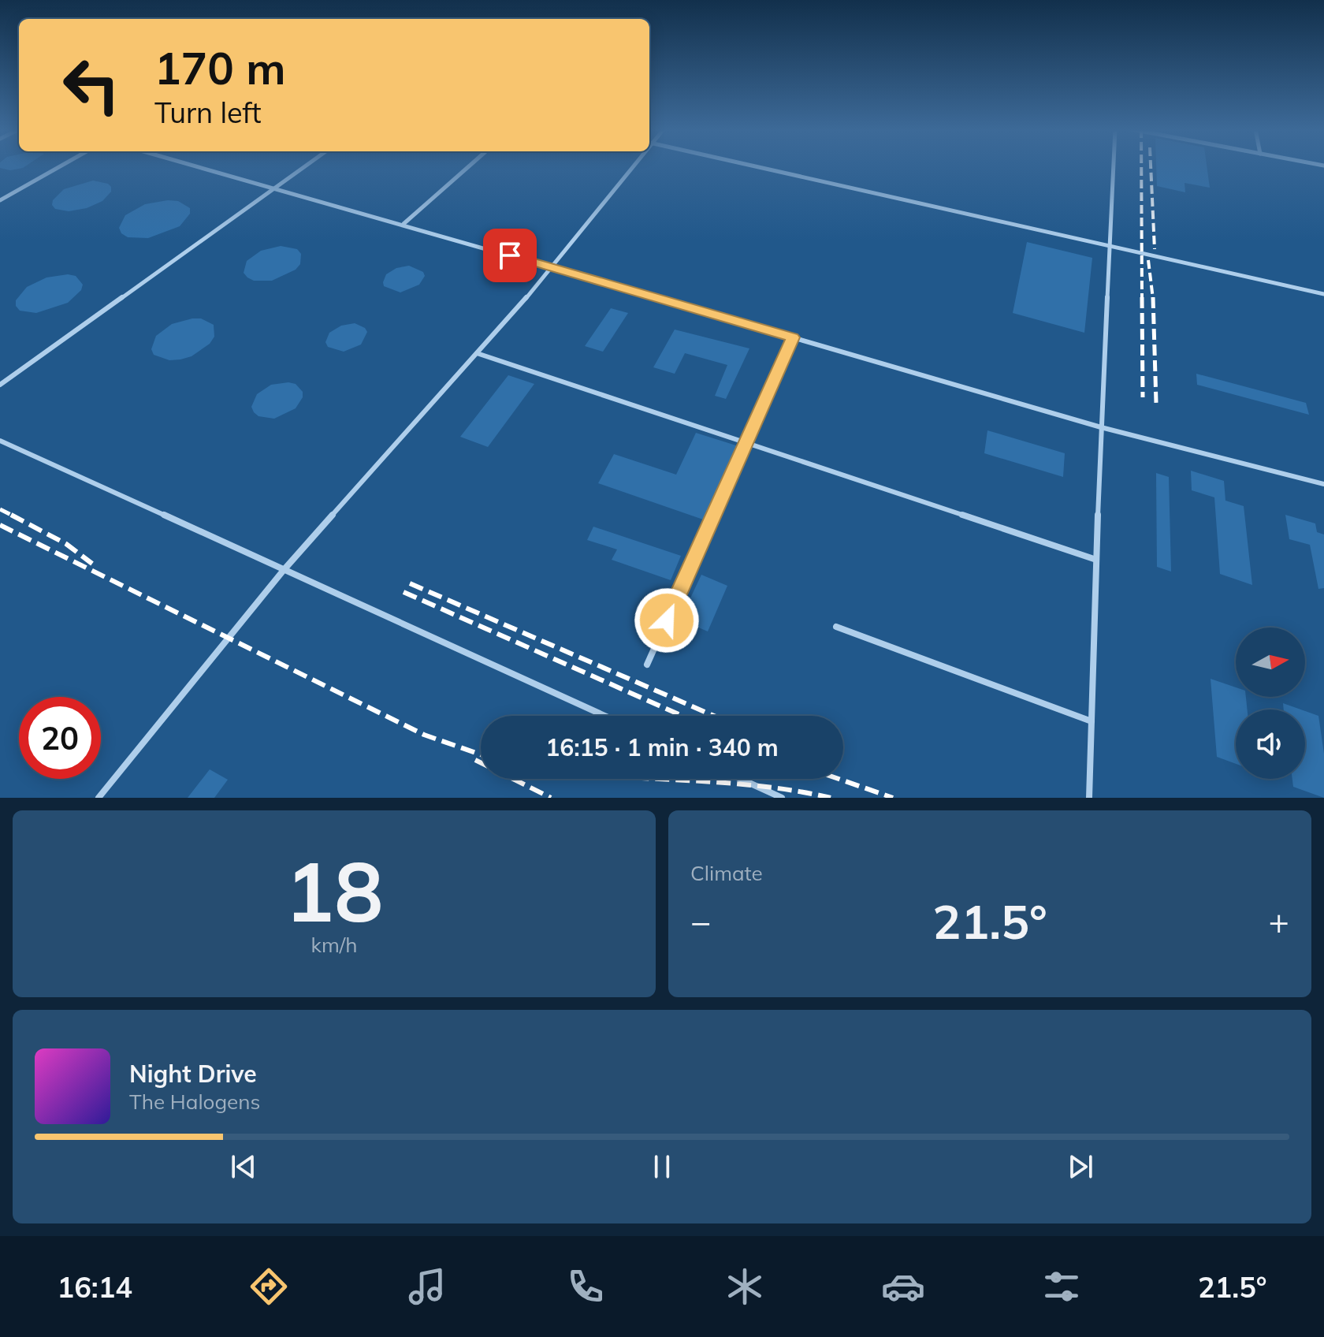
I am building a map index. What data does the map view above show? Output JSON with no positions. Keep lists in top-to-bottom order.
{
  "north": "right",
  "page": {
    "turn": ["170 m", "Turn left"],
    "limit": "20",
    "trip": "16:15 · 1 min · 340 m",
    "tile": [
      ["18", "km/h"],
      "Climate"
    ],
    "heat": ["−", "21.5°", "+"],
    "song": ["Night Drive", "The Halogens"],
    "tabs": ["16:14", "21.5°"]
  }
}
